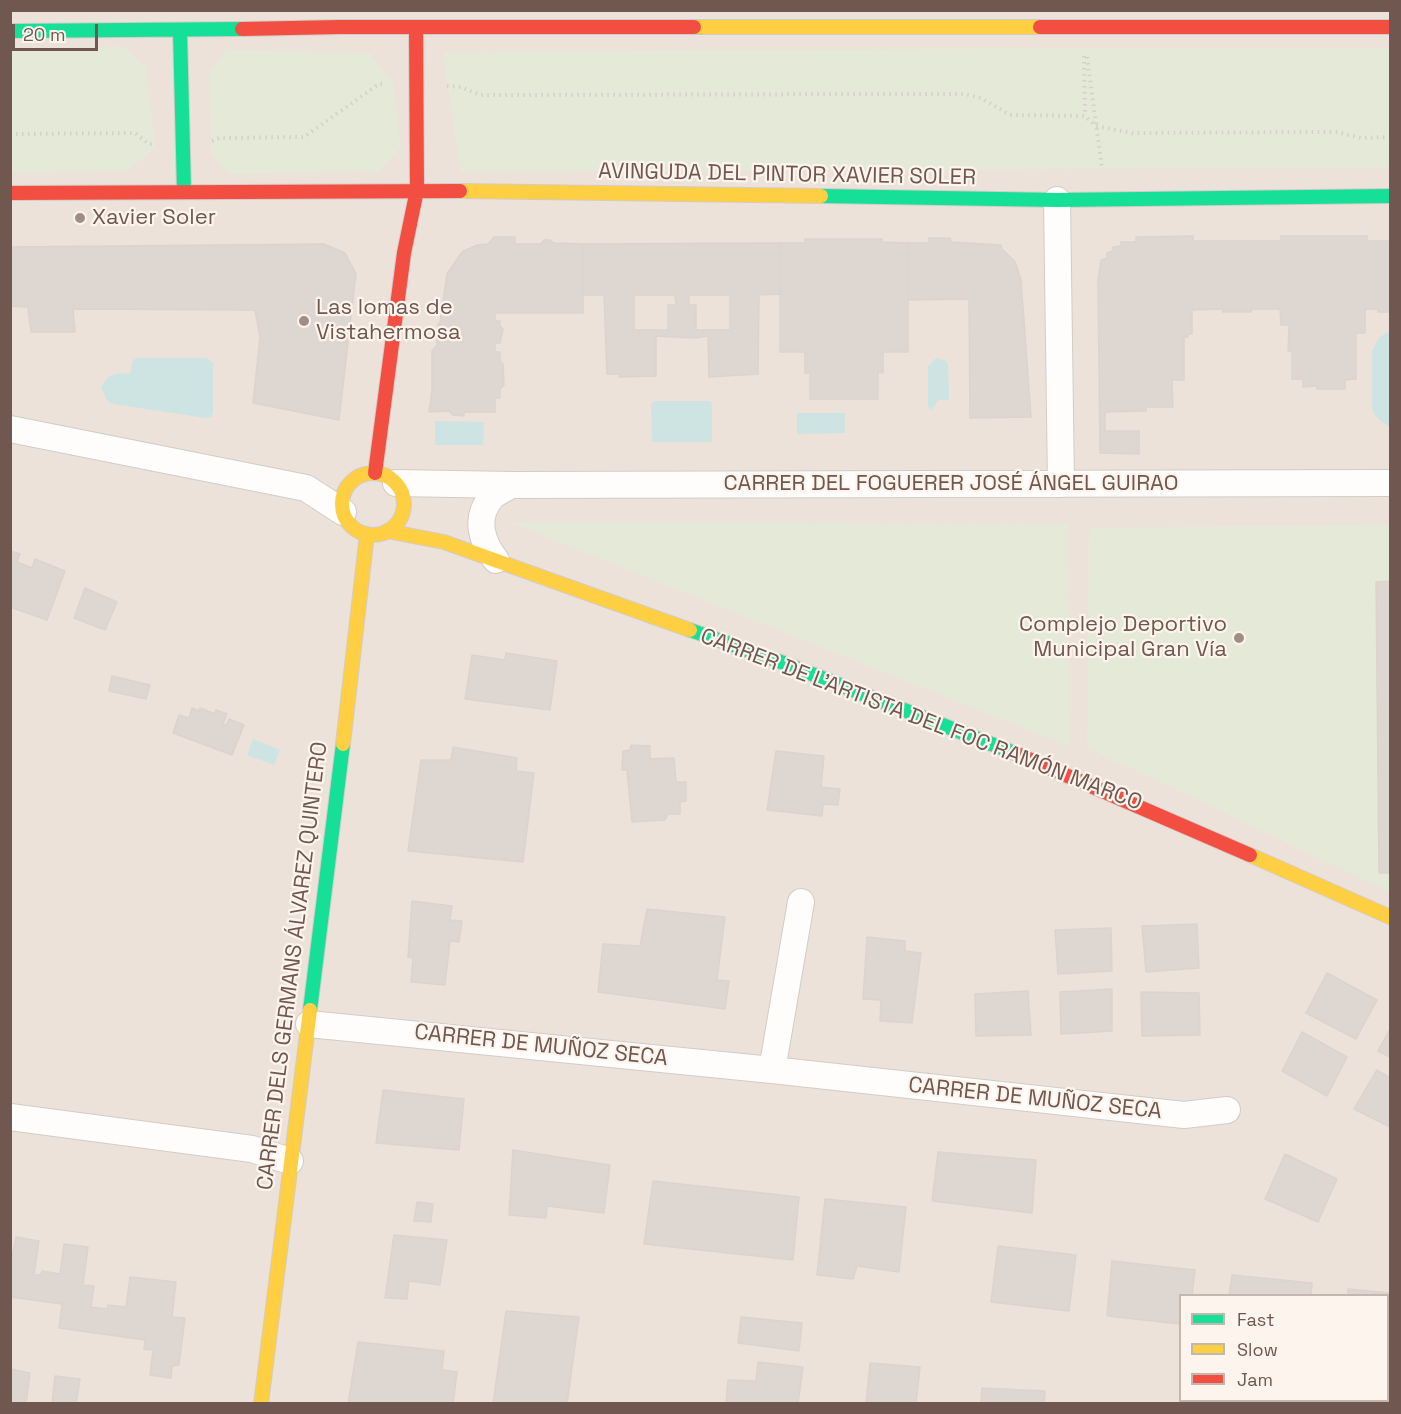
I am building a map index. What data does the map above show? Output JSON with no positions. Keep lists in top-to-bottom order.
{
  "streets": {
    "main road": ["AVINGUDA DEL PINTOR XAVIER SOLER", "CARRER DE L'ARTISTA DEL FOC RAMÓN MARCO", "CARRER DELS GERMANS ÁLVAREZ QUINTERO"],
    "street": ["CARRER DEL FOGUERER JOSÉ ÁNGEL GUIRAO", "CARRER DE MUÑOZ SECA"]
  },
  "crossings": [
    ["CARRER DEL FOGUERER JOSÉ ÁNGEL GUIRAO", "CARRER DE L'ARTISTA DEL FOC RAMÓN MARCO"],
    ["CARRER DEL FOGUERER JOSÉ ÁNGEL GUIRAO", "CARRER DELS GERMANS ÁLVAREZ QUINTERO"],
    ["CARRER DE L'ARTISTA DEL FOC RAMÓN MARCO", "CARRER DELS GERMANS ÁLVAREZ QUINTERO"],
    ["CARRER DELS GERMANS ÁLVAREZ QUINTERO", "CARRER DE MUÑOZ SECA"]
  ],
  "places": ["Xavier Soler", "Las lomas de Vistahermosa", "Complejo Deportivo Municipal Gran Vía"],
  "legend": ["Fast", "Slow", "Jam"],
  "scale_bar": "20 m"
}
